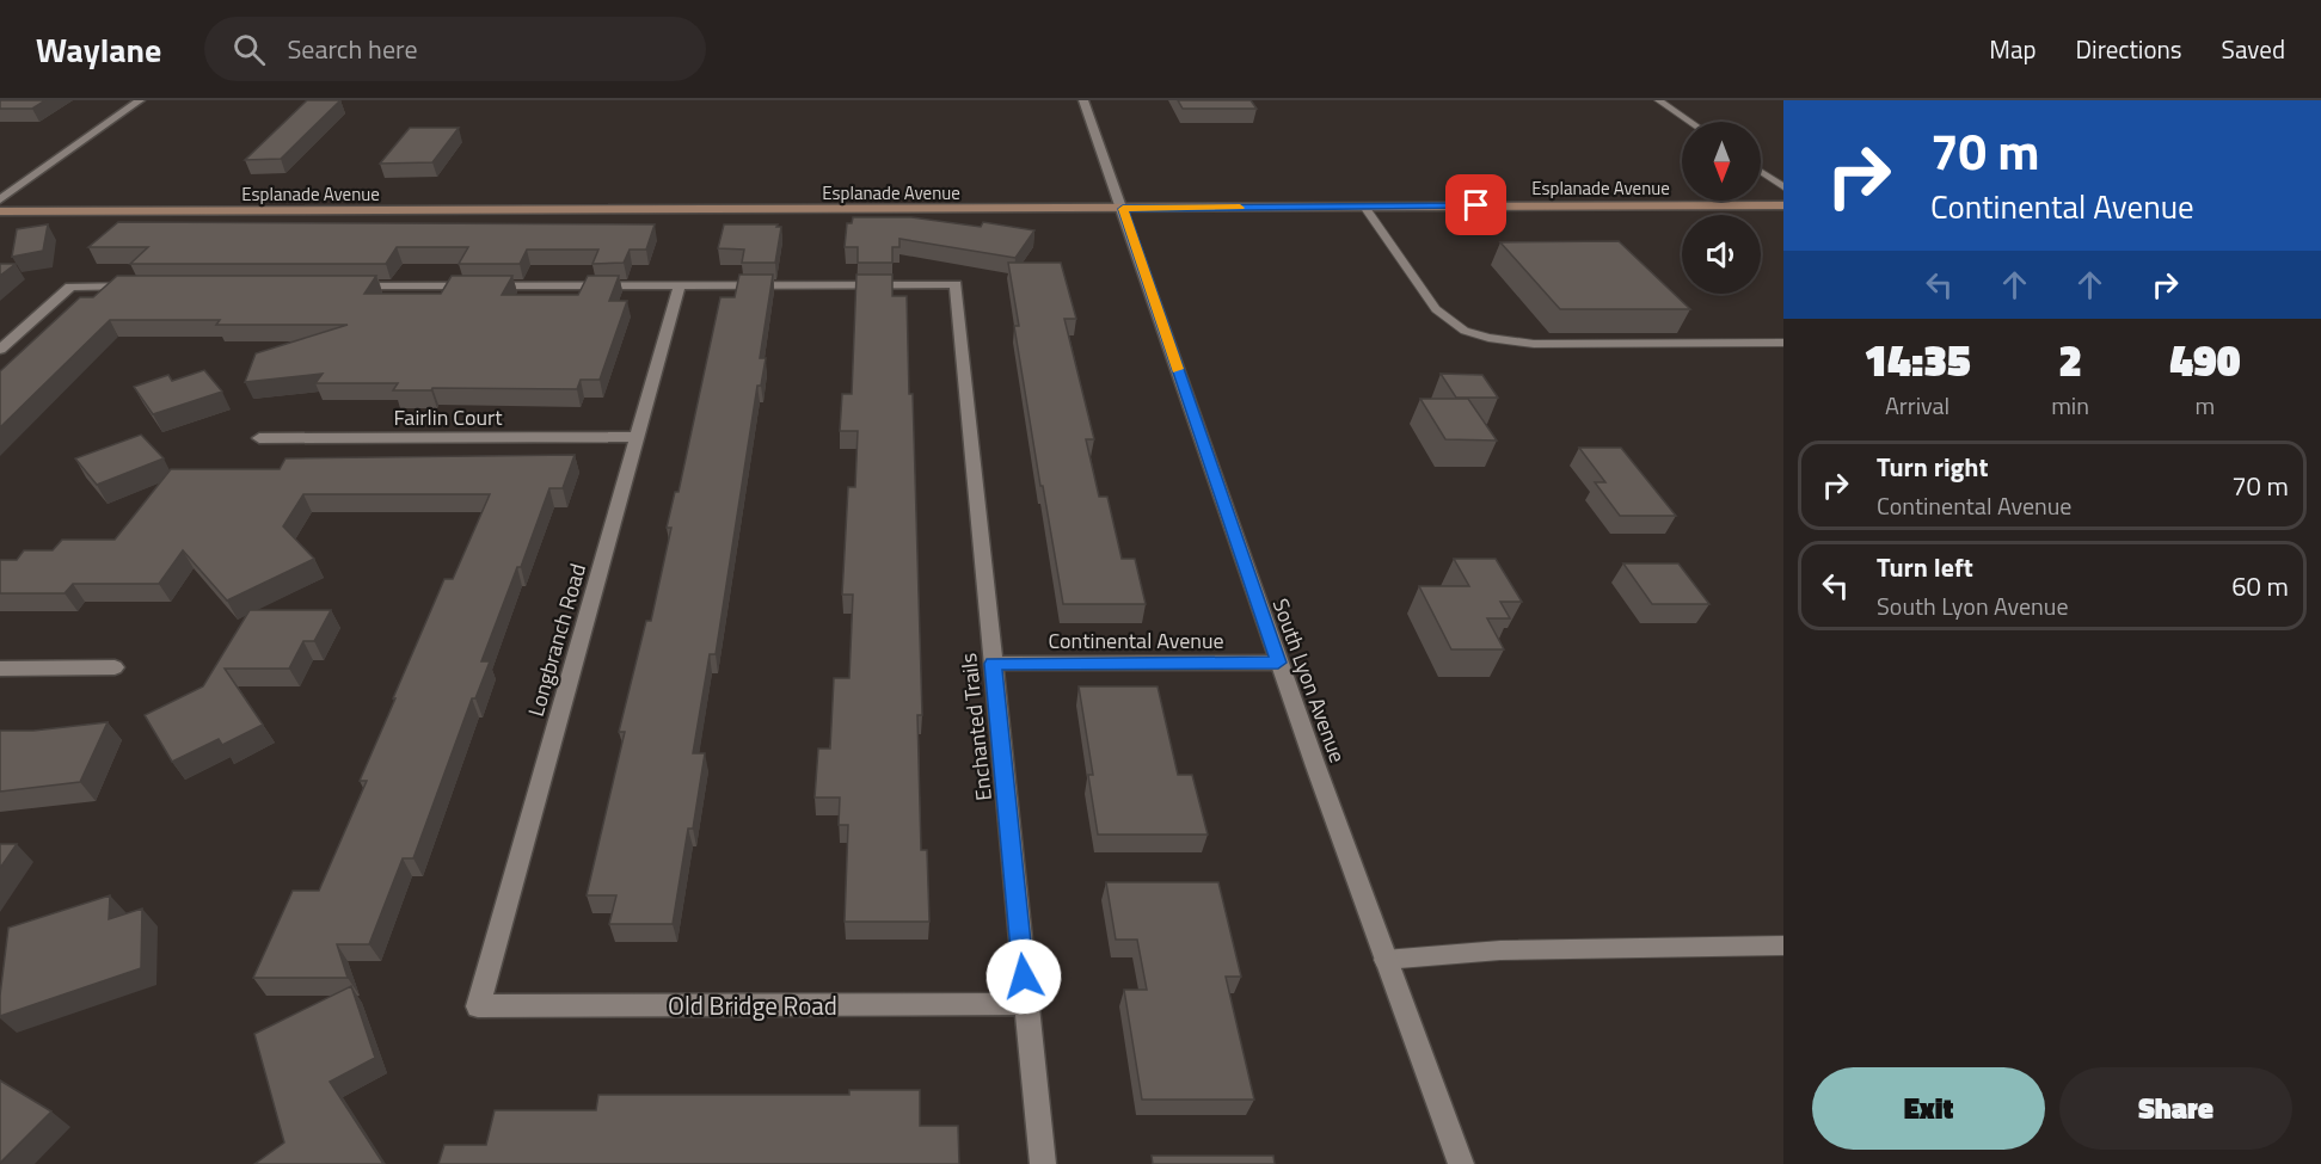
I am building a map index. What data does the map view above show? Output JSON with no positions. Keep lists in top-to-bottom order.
{
  "streets": {
    "main road": ["Esplanade Avenue"],
    "street": [
      "Fairlin Court",
      "Longbranch Road",
      "Continental Avenue",
      "South Lyon Avenue",
      "Enchanted Trails",
      "Old Bridge Road"
    ]
  },
  "crossings": [
    ["Esplanade Avenue", "South Lyon Avenue"],
    ["Fairlin Court", "Longbranch Road"],
    ["Longbranch Road", "Enchanted Trails"],
    ["Longbranch Road", "Old Bridge Road"],
    ["Continental Avenue", "South Lyon Avenue"],
    ["Continental Avenue", "Enchanted Trails"],
    ["Enchanted Trails", "Old Bridge Road"]
  ],
  "north": "bottom",
  "page": {
    "header": "Waylane",
    "search": "Search here",
    "nav": ["Map", "Directions", "Saved"],
    "turn": ["70 m", "Continental Avenue"],
    "eta": [
      "14:35",
      "Arrival",
      "2",
      "min",
      "490",
      "m"
    ],
    "list": [
      {
        "name": "Turn right",
        "note": "Continental Avenue",
        "value": "70 m"
      },
      {
        "name": "Turn left",
        "note": "South Lyon Avenue",
        "value": "60 m"
      }
    ],
    "buttons": ["Exit", "Share"]
  }
}
